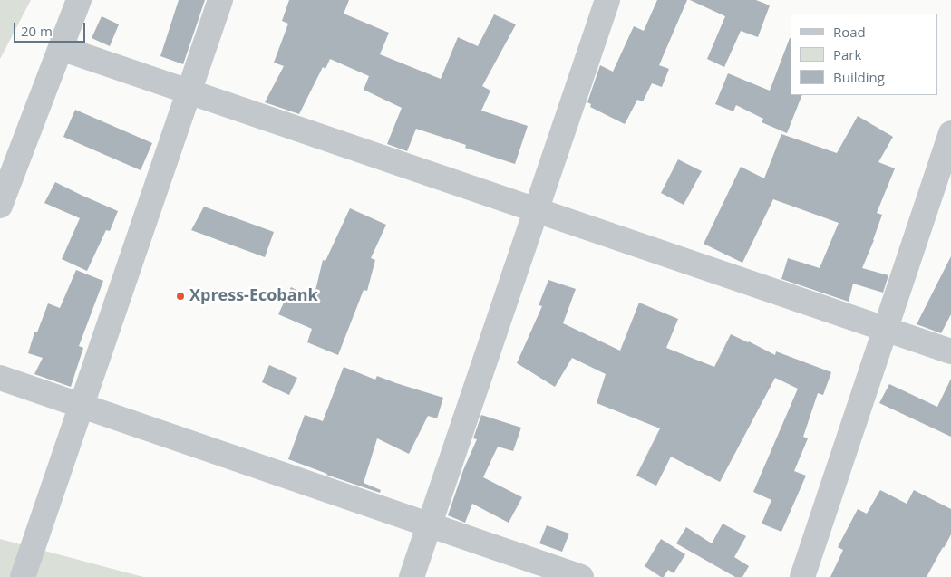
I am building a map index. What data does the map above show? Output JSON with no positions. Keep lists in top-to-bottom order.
{
  "places": ["Xpress-Ecobank"],
  "legend": ["Road", "Park", "Building"],
  "scale_bar": "20 m"
}
